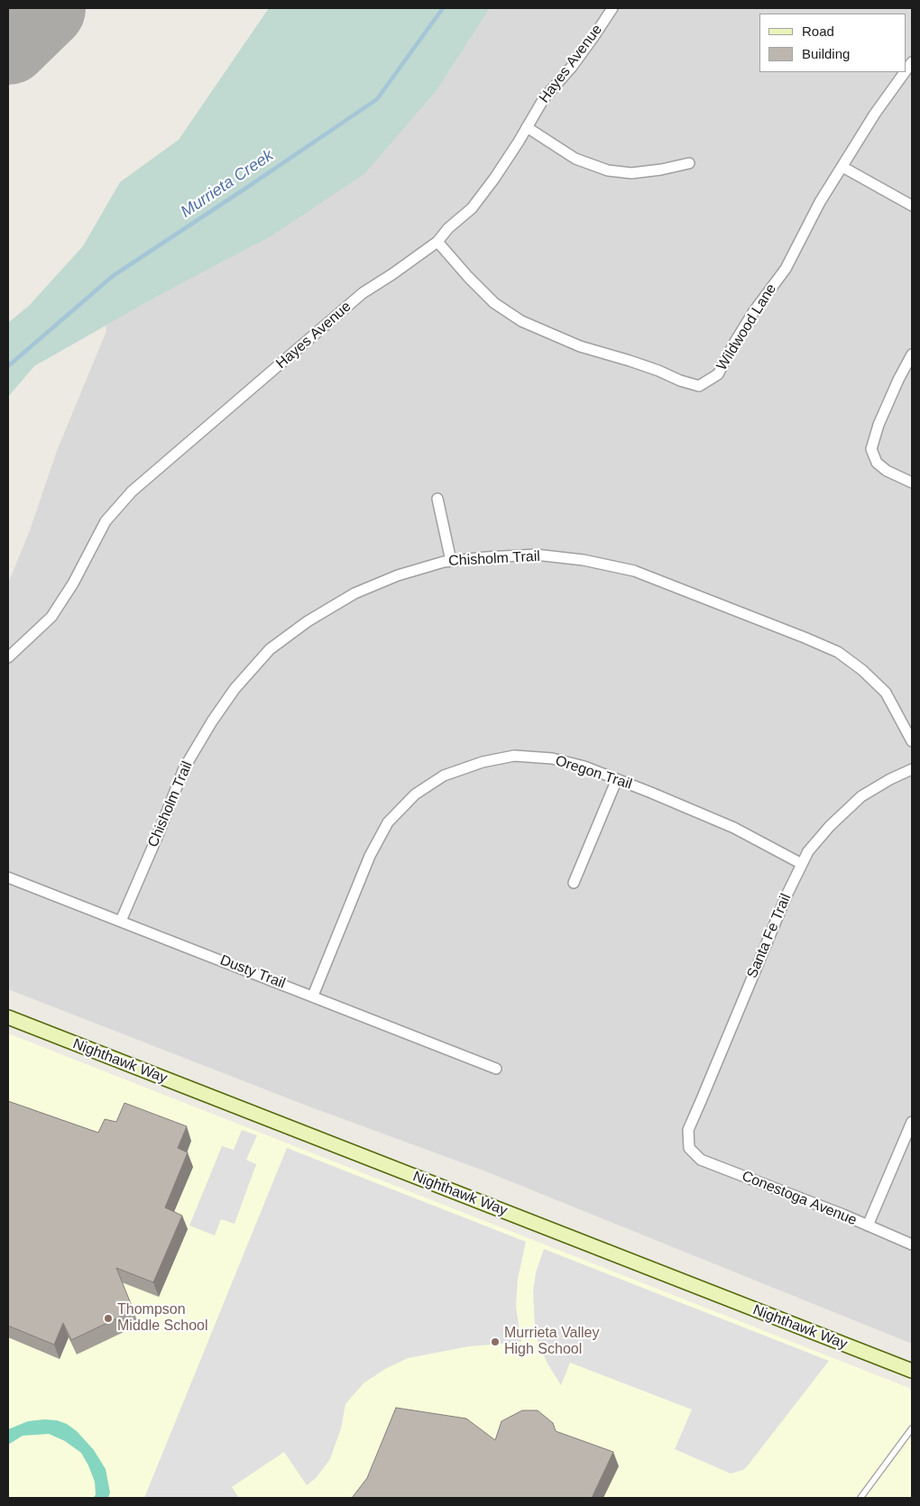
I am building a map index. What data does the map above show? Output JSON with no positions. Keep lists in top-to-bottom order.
{
  "streets": {
    "street": [
      "Hayes Avenue",
      "Wildwood Lane",
      "Chisholm Trail",
      "Oregon Trail",
      "Santa Fe Trail",
      "Dusty Trail",
      "Nighthawk Way",
      "Conestoga Avenue"
    ]
  },
  "crossings": [
    ["Hayes Avenue", "Wildwood Lane"],
    ["Chisholm Trail", "Dusty Trail"],
    ["Oregon Trail", "Santa Fe Trail"],
    ["Oregon Trail", "Dusty Trail"],
    ["Santa Fe Trail", "Conestoga Avenue"]
  ],
  "water": ["Murrieta Creek"],
  "places": ["Thompson Middle School", "Murrieta Valley High School"],
  "legend": ["Road", "Building"]
}
